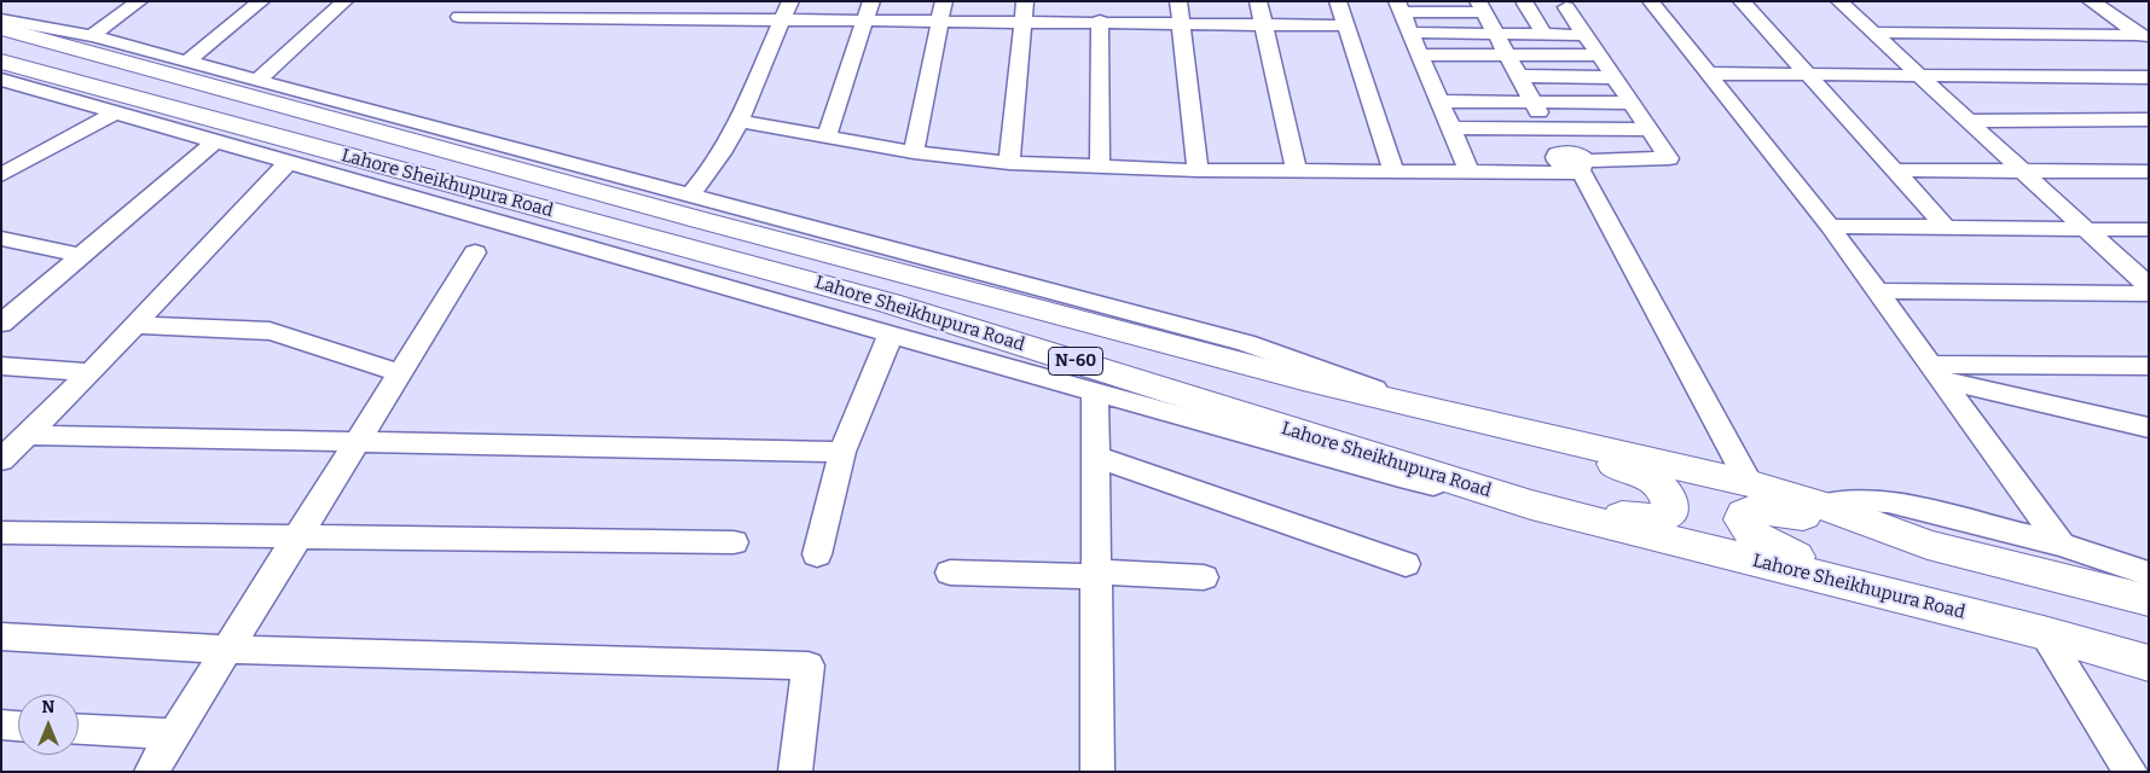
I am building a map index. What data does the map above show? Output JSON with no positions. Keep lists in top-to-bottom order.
{
  "streets": {
    "highway": ["Lahore Sheikhupura Road", "N-60"]
  },
  "north": "top"
}
